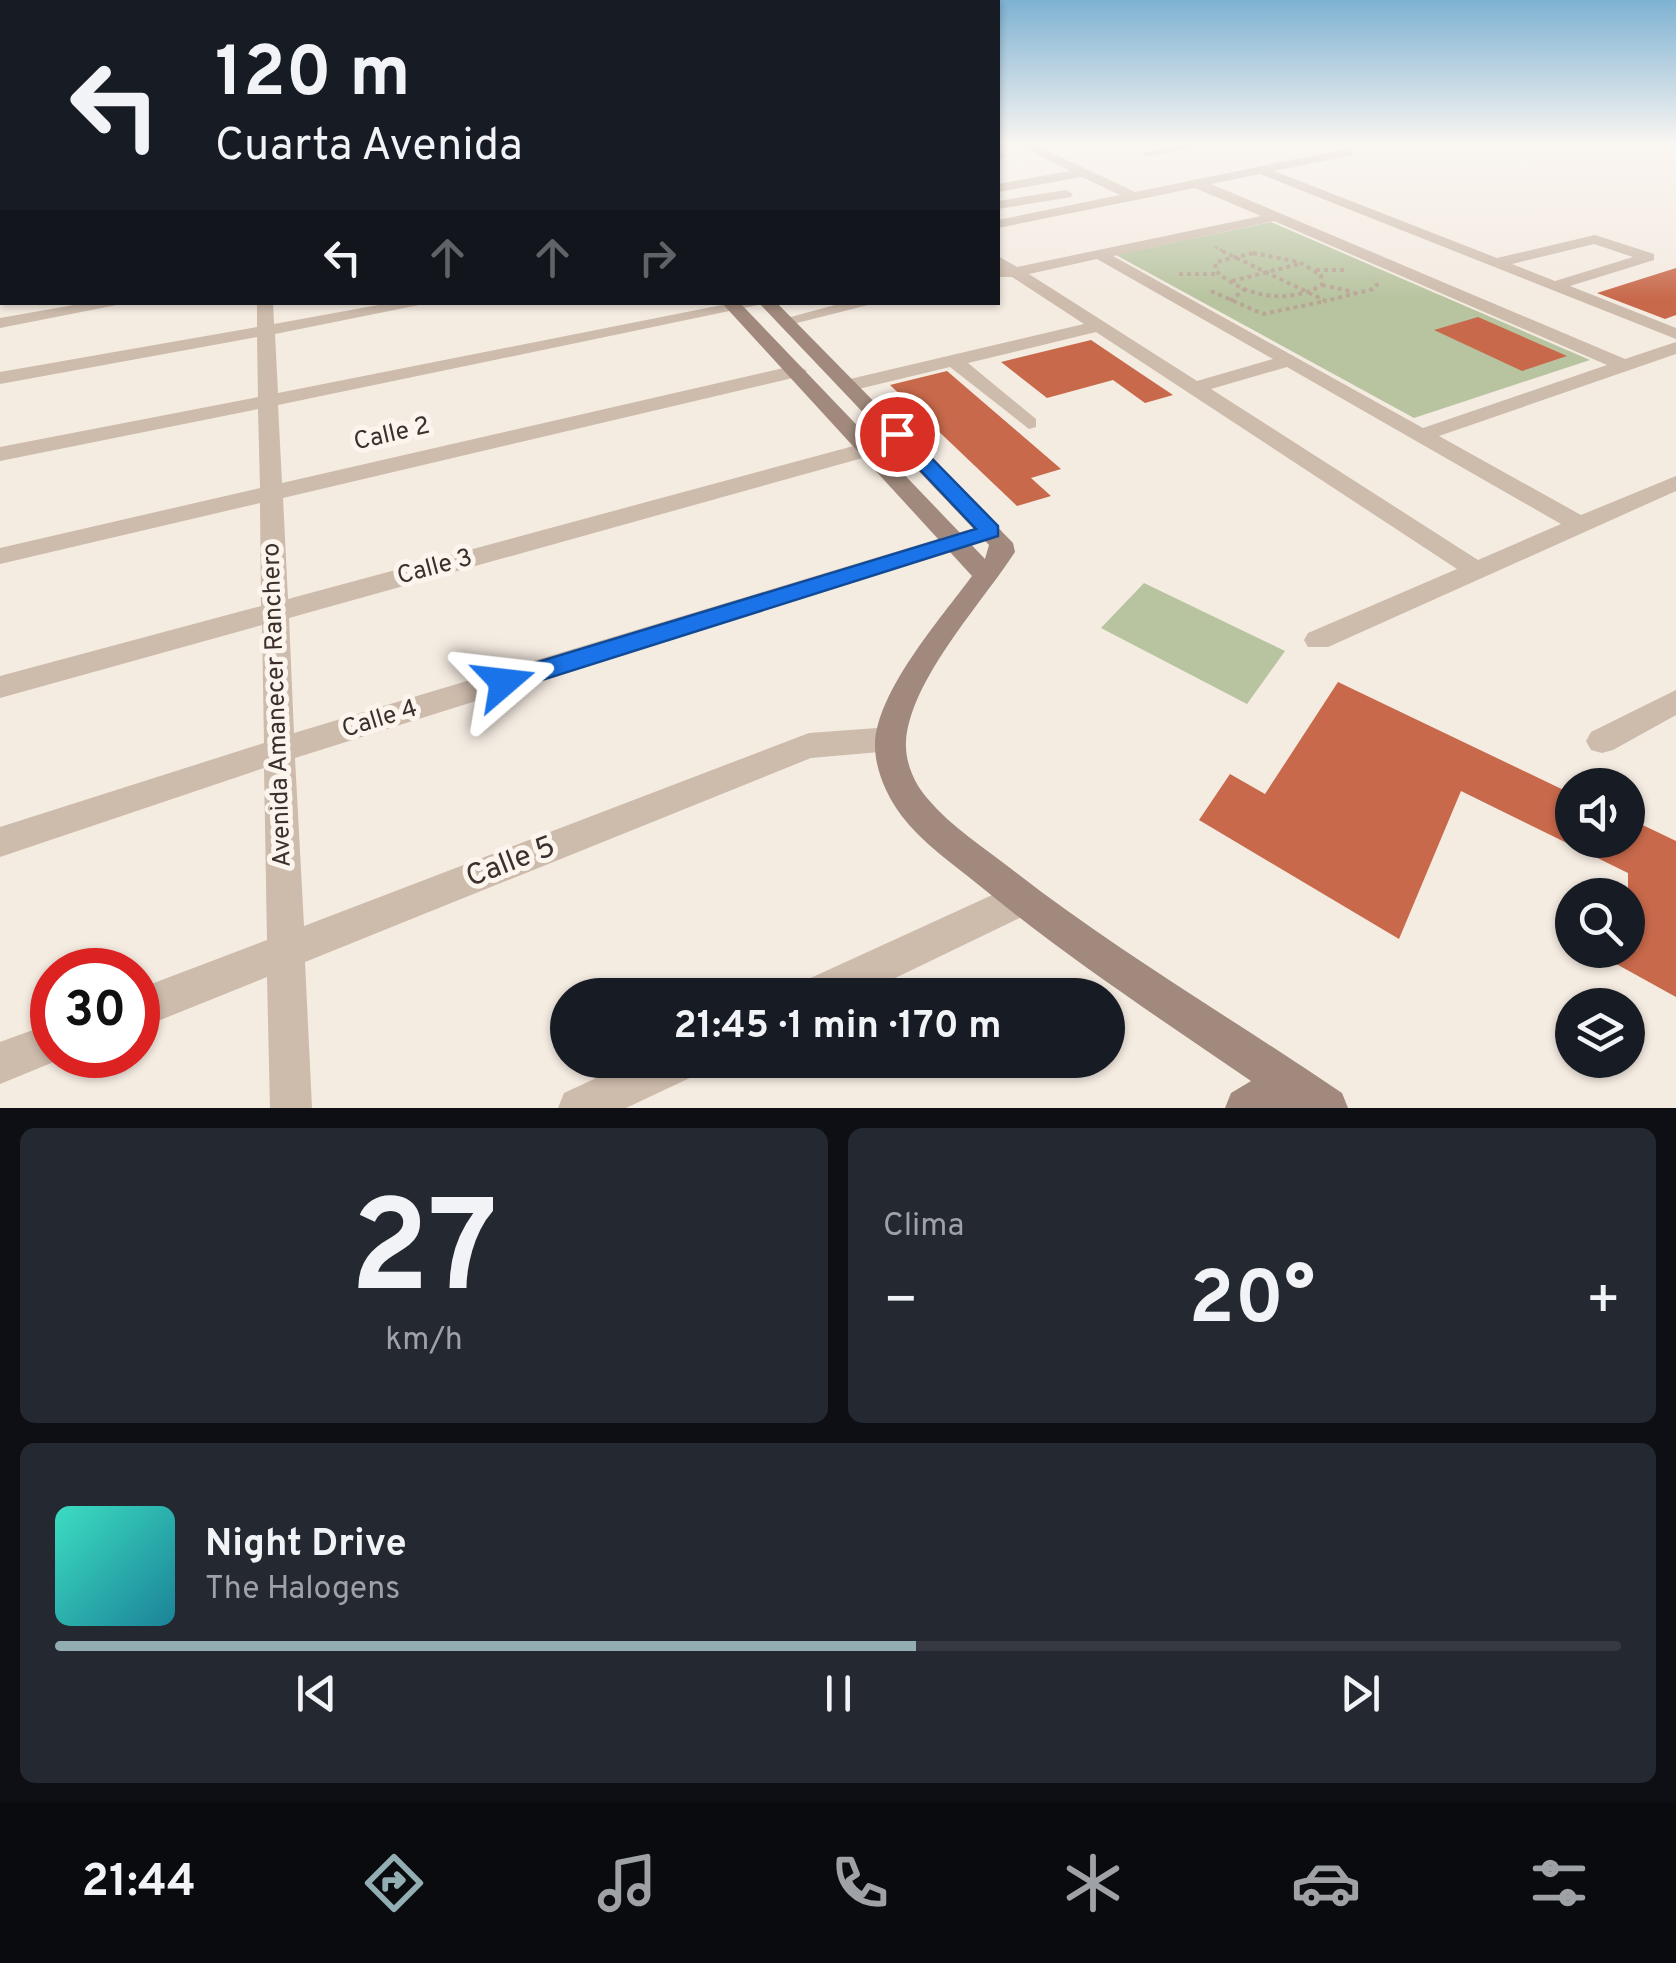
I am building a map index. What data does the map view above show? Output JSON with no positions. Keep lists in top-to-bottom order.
{
  "streets": {
    "street": [
      "Calle 2",
      "Calle 3",
      "Avenida Amanecer Ranchero",
      "Calle 4",
      "Calle 5"
    ]
  },
  "crossings": [
    ["Calle 2", "Avenida Amanecer Ranchero"],
    ["Calle 3", "Avenida Amanecer Ranchero"],
    ["Avenida Amanecer Ranchero", "Calle 4"],
    ["Avenida Amanecer Ranchero", "Calle 5"]
  ],
  "page": {
    "turn": ["120 m", "Cuarta Avenida"],
    "limit": "30",
    "trip": "21:45 · 1 min · 170 m",
    "tile": [
      ["27", "km/h"],
      "Clima"
    ],
    "heat": ["−", "20°", "+"],
    "song": ["Night Drive", "The Halogens"],
    "tabs": "21:44"
  }
}
